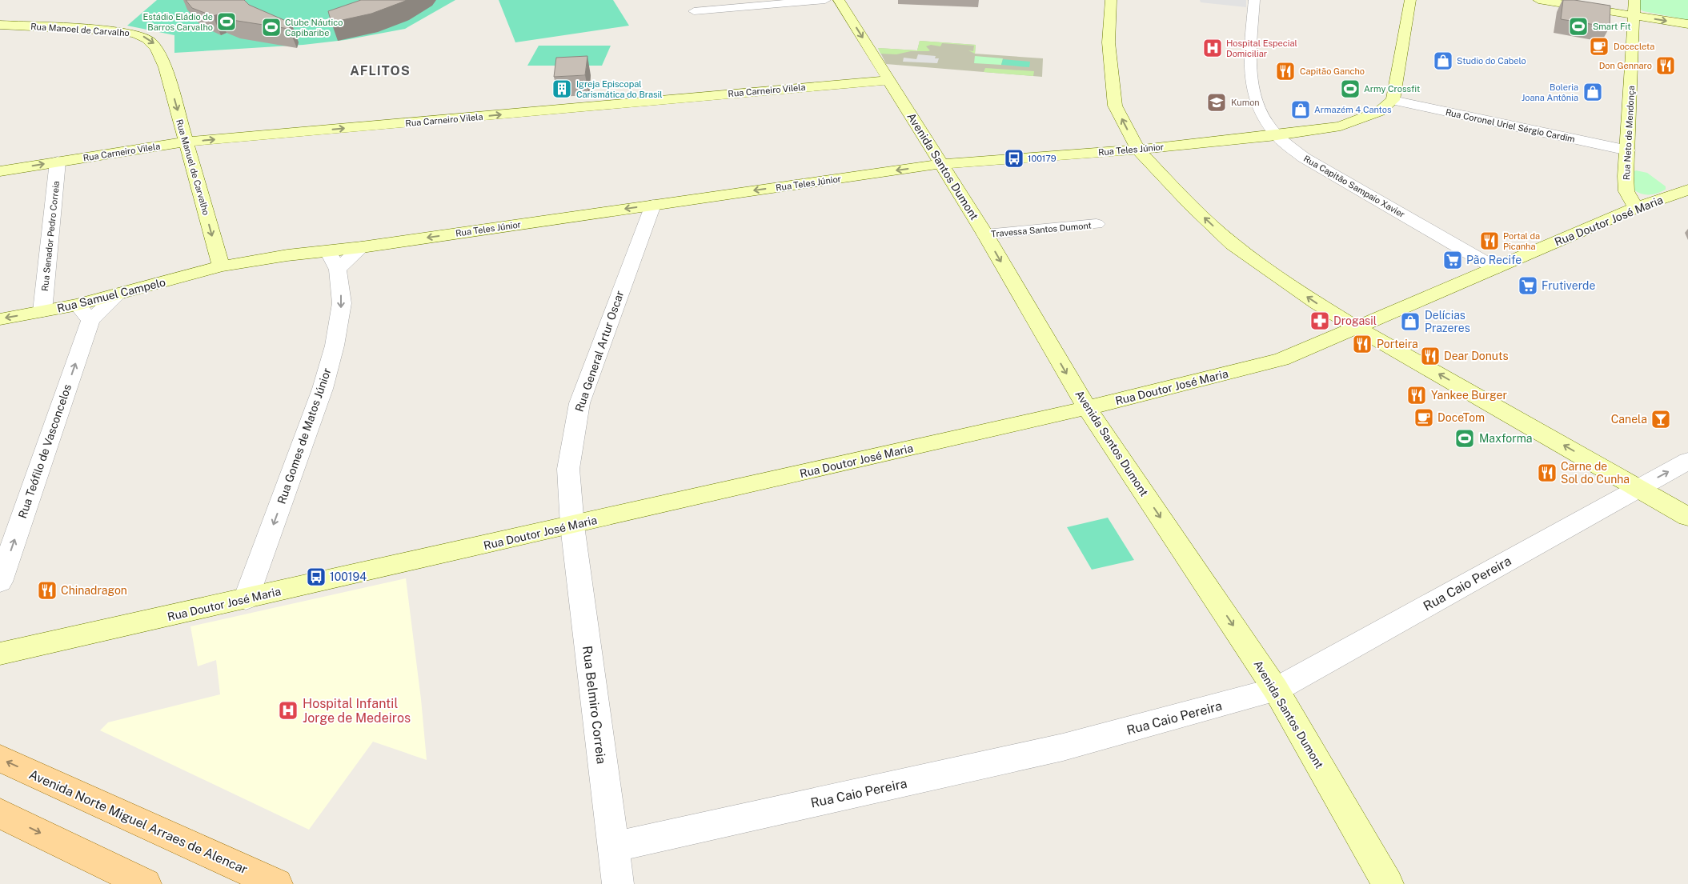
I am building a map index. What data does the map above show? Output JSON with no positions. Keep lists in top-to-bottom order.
{
  "streets": {
    "main road": ["Avenida Norte Miguel Arraes de Alencar"],
    "street": [
      "Rua Manoel de Carvalho",
      "Rua Carneiro Vilela",
      "Rua Coronel Uriel Sérgio Cardim",
      "Rua Neto de Mendonça",
      "Rua Teles Júnior",
      "Avenida Santos Dumont",
      "Rua Manuel de Carvalho",
      "Rua Capitão Sampaio Xavier",
      "Rua Doutor José Maria",
      "Travessa Santos Dumont",
      "Rua Senador Pedro Correia",
      "Rua Samuel Campelo",
      "Rua General Artur Oscar",
      "Rua Gomes de Matos Júnior",
      "Rua Teófilo de Vasconcelos",
      "Rua Caio Pereira",
      "Rua Belmiro Correia"
    ]
  },
  "crossings": [
    ["Rua Manoel de Carvalho", "Rua Manuel de Carvalho"],
    ["Rua Carneiro Vilela", "Avenida Santos Dumont"],
    ["Rua Carneiro Vilela", "Rua Manuel de Carvalho"],
    ["Rua Carneiro Vilela", "Rua Senador Pedro Correia"],
    ["Rua Coronel Uriel Sérgio Cardim", "Rua Neto de Mendonça"],
    ["Rua Coronel Uriel Sérgio Cardim", "Rua Teles Júnior"],
    ["Rua Neto de Mendonça", "Rua Doutor José Maria"],
    ["Rua Teles Júnior", "Avenida Santos Dumont"],
    ["Rua Teles Júnior", "Rua Capitão Sampaio Xavier"],
    ["Rua Teles Júnior", "Rua General Artur Oscar"],
    ["Rua Teles Júnior", "Rua Gomes de Matos Júnior"],
    ["Avenida Santos Dumont", "Rua Doutor José Maria"],
    ["Avenida Santos Dumont", "Travessa Santos Dumont"],
    ["Avenida Santos Dumont", "Rua Caio Pereira"],
    ["Rua Manuel de Carvalho", "Rua Samuel Campelo"],
    ["Rua Capitão Sampaio Xavier", "Rua Doutor José Maria"],
    ["Rua Doutor José Maria", "Rua General Artur Oscar"],
    ["Rua Doutor José Maria", "Rua Gomes de Matos Júnior"],
    ["Rua Doutor José Maria", "Rua Belmiro Correia"],
    ["Rua Senador Pedro Correia", "Rua Samuel Campelo"],
    ["Rua Samuel Campelo", "Rua Teófilo de Vasconcelos"],
    ["Rua General Artur Oscar", "Rua Belmiro Correia"],
    ["Rua Caio Pereira", "Rua Belmiro Correia"]
  ],
  "one_way": [
    "Rua Manoel de Carvalho",
    "Rua Teles Júnior",
    "Avenida Santos Dumont",
    "Rua Manuel de Carvalho",
    "Rua Gomes de Matos Júnior",
    "Rua Teófilo de Vasconcelos"
  ],
  "districts": ["AFLITOS"],
  "places": {
    "sports": [
      "Estádio Eládio de Barros Carvalho",
      "Smart Fit",
      "Clube Náutico Capibaribe",
      "Army Crossfit",
      "Maxforma"
    ],
    "cafe": ["Docecleta", "DoceTom"],
    "hospital": ["Hospital Especial Domiciliar", "Hospital Infantil Jorge de Medeiros"],
    "shop": [
      "Studio do Cabelo",
      "Boleria Joana Antônia",
      "Armazém 4 Cantos",
      "Delícias Prazeres"
    ],
    "restaurant": [
      "Don Gennaro",
      "Capitão Gancho",
      "Portal da Picanha",
      "Porteira",
      "Dear Donuts",
      "Yankee Burger",
      "Carne de Sol do Cunha",
      "Chinadragon"
    ],
    "building": ["Igreja Episcopal Carismática do Brasil"],
    "school or university": ["Kumon"],
    "bus stop": ["100179", "100194"],
    "supermarket": ["Pão Recife", "Frutiverde"],
    "pharmacy": ["Drogasil"],
    "bar": ["Canela"]
  }
}
